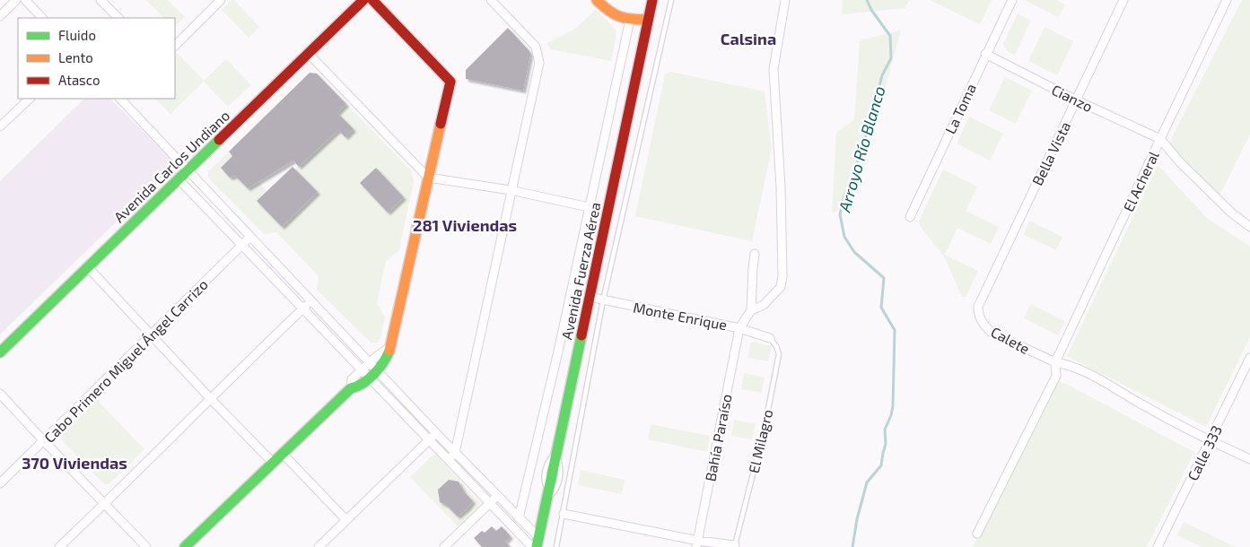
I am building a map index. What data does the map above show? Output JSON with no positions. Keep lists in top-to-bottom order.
{
  "streets": {
    "street": [
      "Cianzo",
      "La Toma",
      "Bella Vista",
      "Avenida Carlos Undiano",
      "El Acheral",
      "Avenida Fuerza Aérea",
      "Monte Enrique",
      "Calete",
      "Cabo Primero Miguel Ángel Carrizo",
      "Bahía Paraíso",
      "Calle 333"
    ],
    "lane": ["El Milagro"]
  },
  "crossings": [
    ["Cianzo", "La Toma"],
    ["Cianzo", "Bella Vista"],
    ["Cianzo", "El Acheral"],
    ["Bella Vista", "Calete"],
    ["El Acheral", "Calete"],
    ["Avenida Fuerza Aérea", "Monte Enrique"],
    ["Monte Enrique", "Bahía Paraíso"],
    ["Monte Enrique", "El Milagro"],
    ["Calete", "Calle 333"]
  ],
  "districts": ["Calsina", "281 Viviendas", "370 Viviendas"],
  "water": ["Arroyo Río Blanco"],
  "legend": ["Fluido", "Lento", "Atasco"]
}
